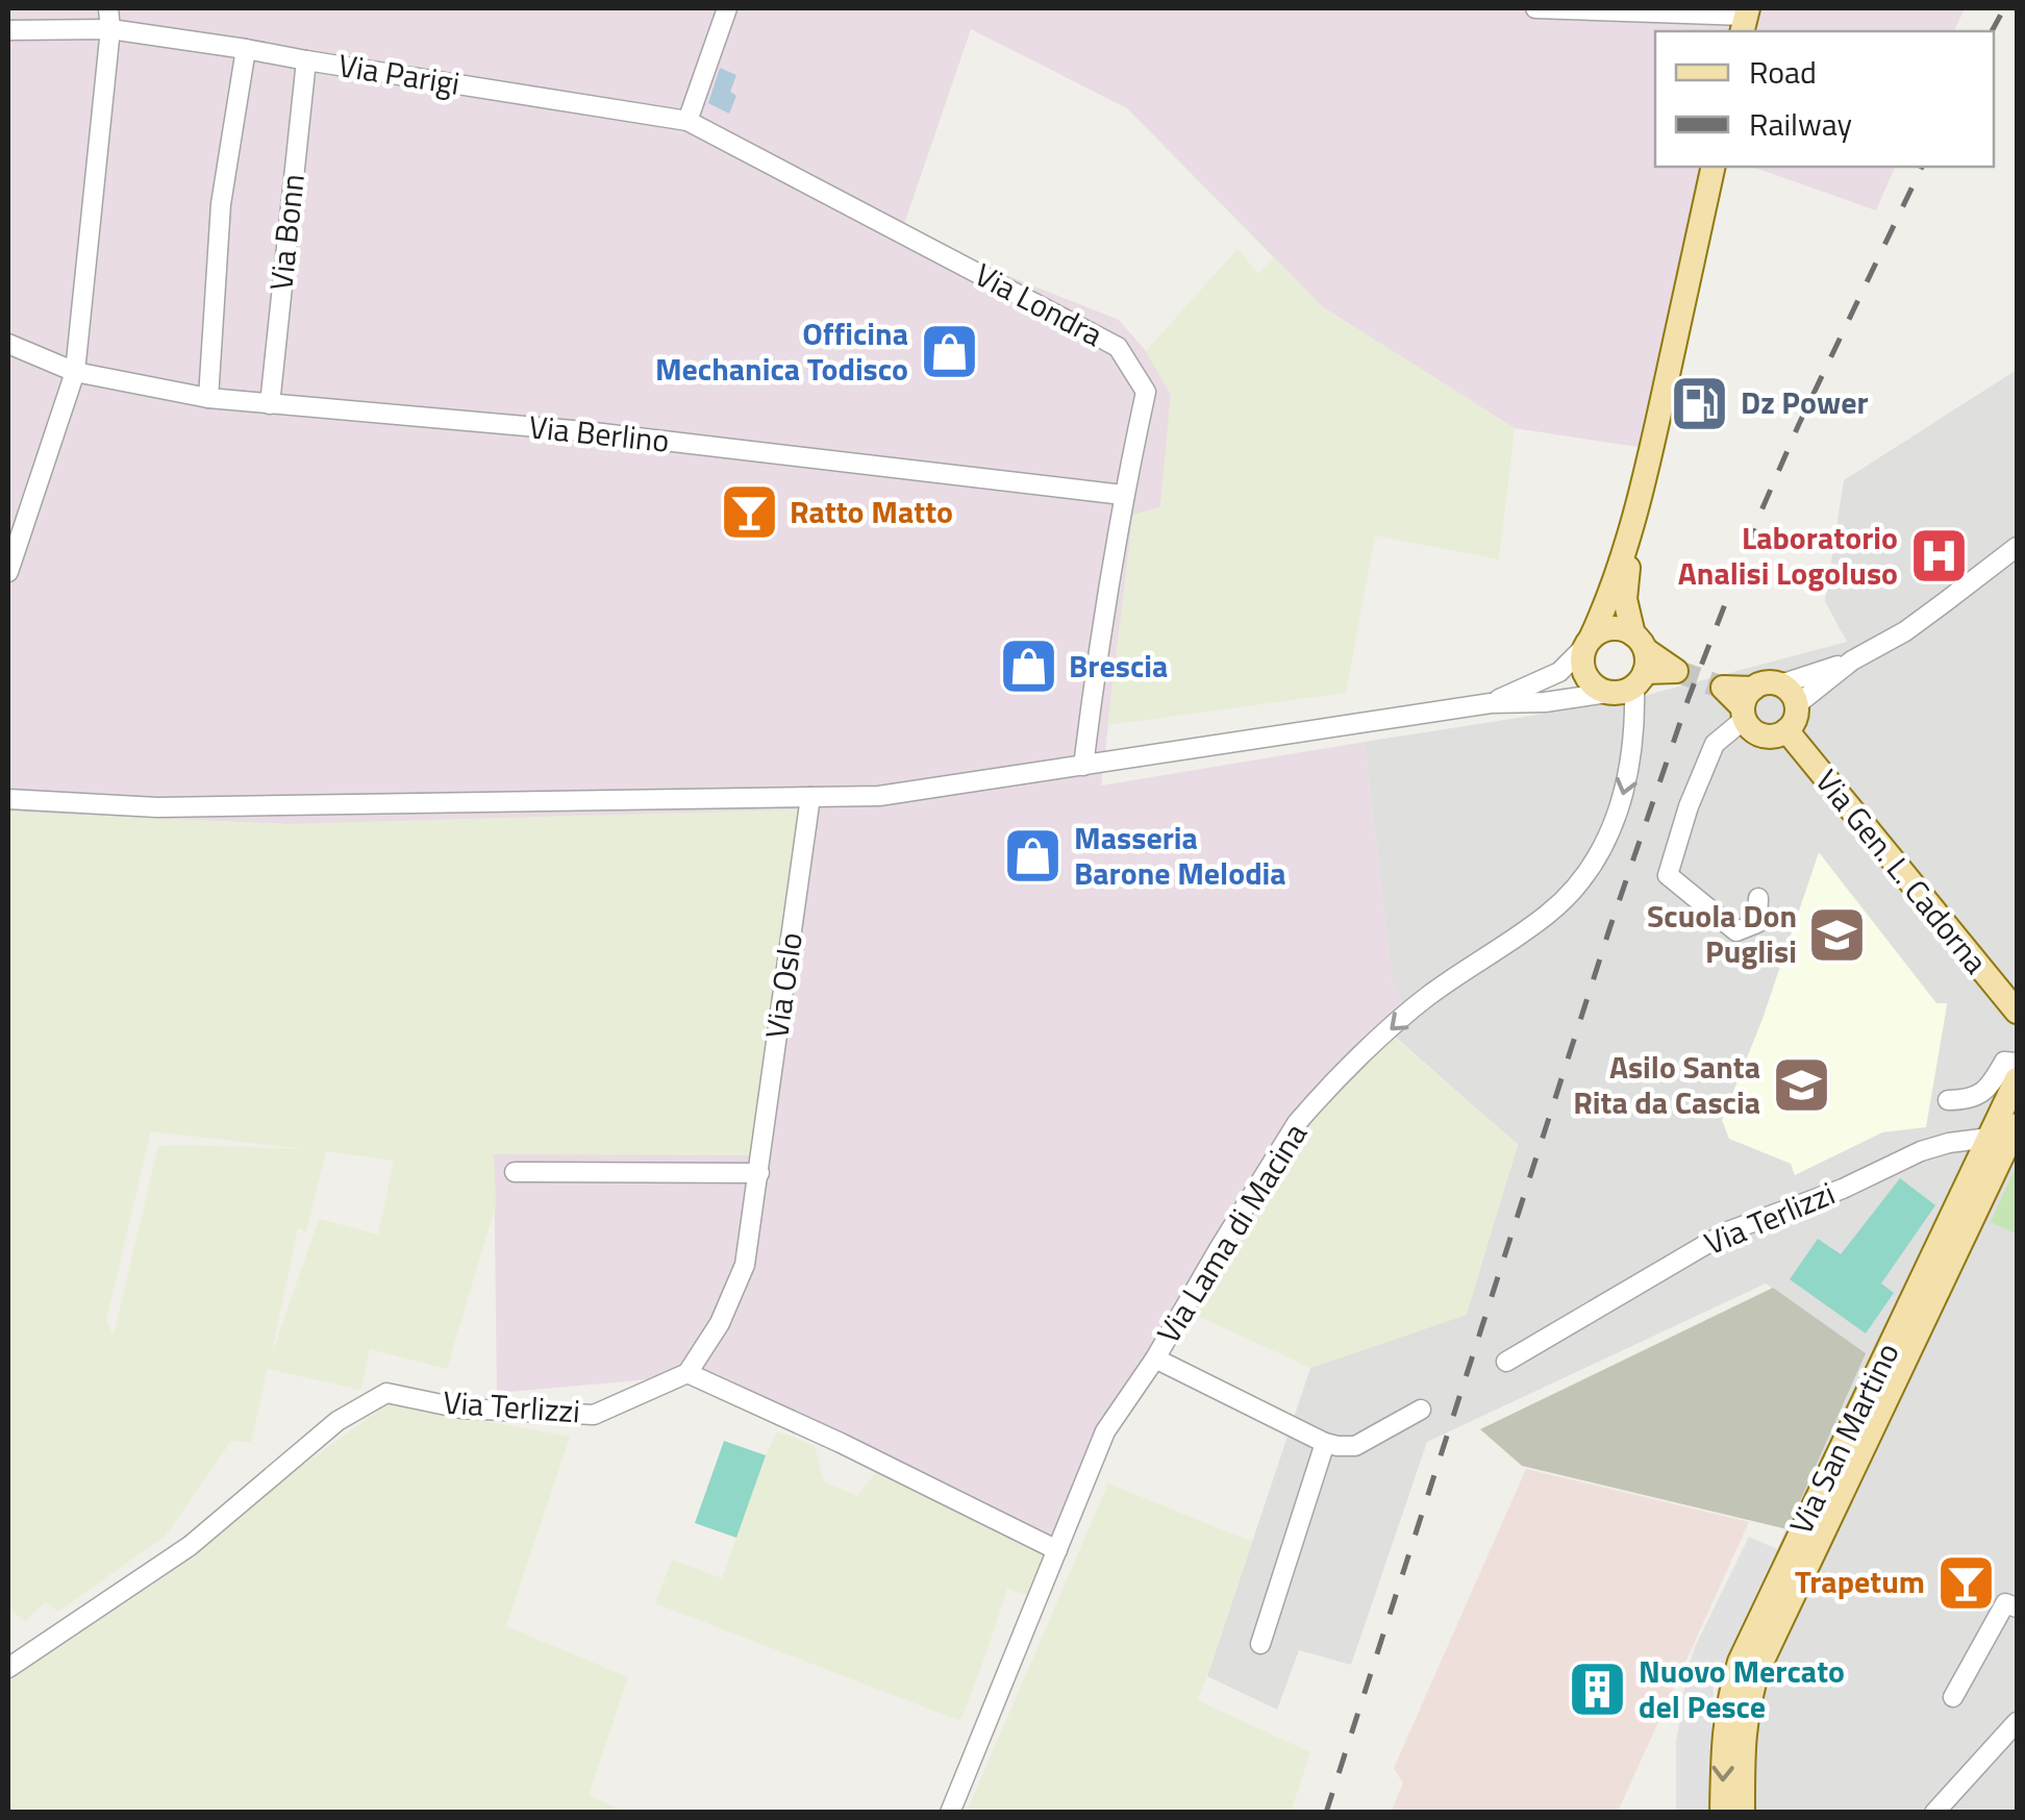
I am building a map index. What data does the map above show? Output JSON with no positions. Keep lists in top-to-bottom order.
{
  "streets": {
    "main road": ["Via Gen. L. Cadorna", "Via San Martino"],
    "street": [
      "Via Parigi",
      "Via Bonn",
      "Via Londra",
      "Via Berlino",
      "Via Oslo",
      "Via Terlizzi",
      "Via Lama di Macina"
    ]
  },
  "crossings": [
    ["Via Parigi", "Via Bonn"],
    ["Via Parigi", "Via Londra"],
    ["Via Bonn", "Via Berlino"],
    ["Via Londra", "Via Berlino"],
    ["Via Oslo", "Via Terlizzi"],
    ["Via Terlizzi", "Via San Martino"]
  ],
  "one_way": ["Via Lama di Macina"],
  "places": {
    "shop": ["Officina Mechanica Todisco", "Brescia", "Masseria Barone Melodia"],
    "fuel station": ["Dz Power"],
    "bar": ["Ratto Matto", "Trapetum"],
    "hospital": ["Laboratorio Analisi Logoluso"],
    "school or university": ["Scuola Don Puglisi", "Asilo Santa Rita da Cascia"],
    "building": ["Nuovo Mercato del Pesce"]
  },
  "legend": ["Road", "Railway"]
}
